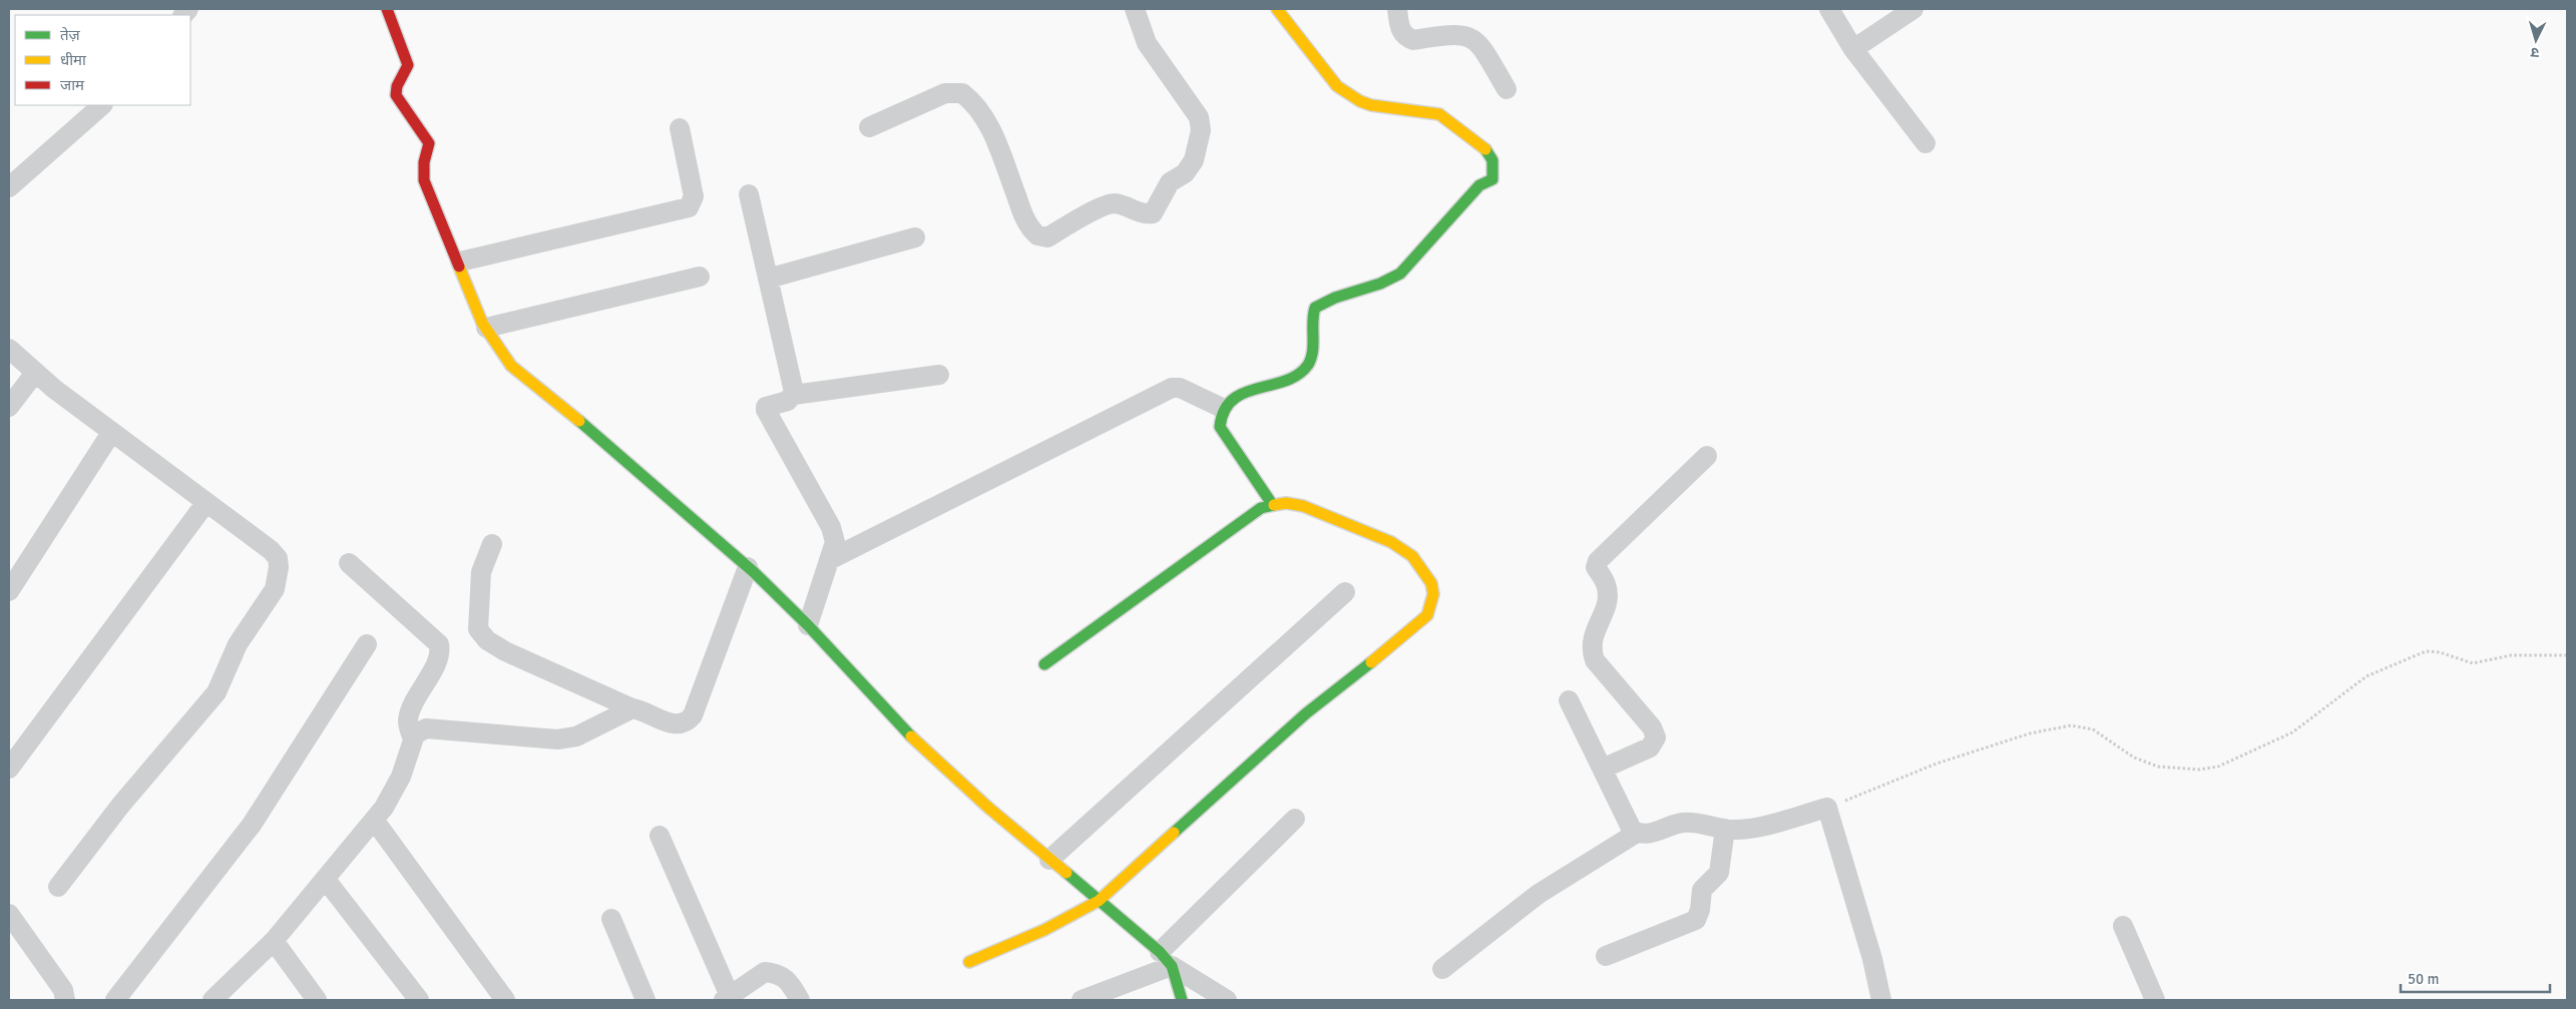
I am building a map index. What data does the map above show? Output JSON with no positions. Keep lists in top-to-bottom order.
{
  "legend": ["तेज़", "धीमा", "जाम"],
  "scale_bar": "50 m",
  "north": "bottom"
}
